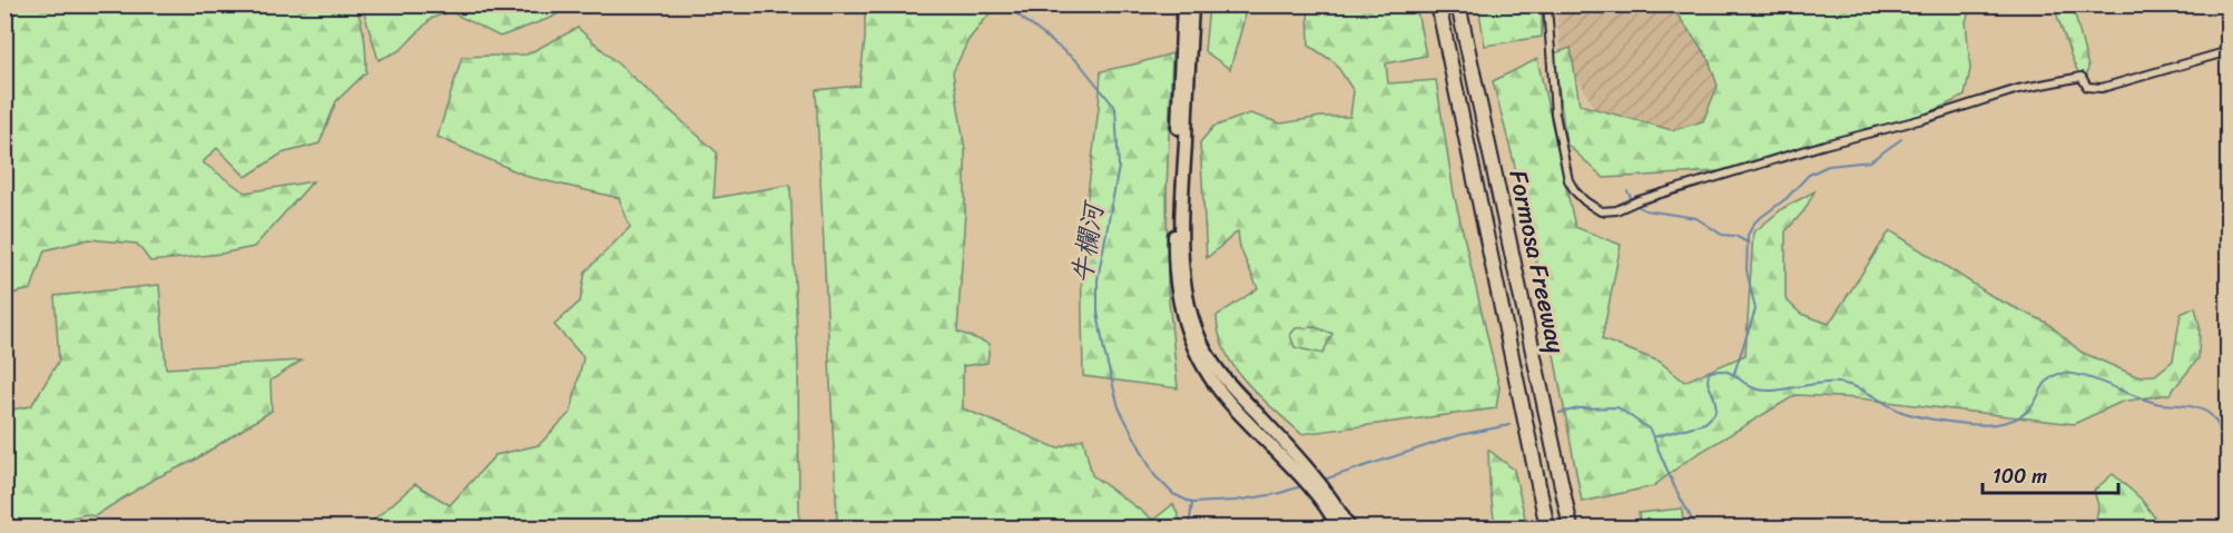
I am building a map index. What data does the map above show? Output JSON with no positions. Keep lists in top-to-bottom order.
{
  "streets": {
    "highway": ["Formosa Freeway"]
  },
  "water": ["牛欄河"],
  "scale_bar": "100 m"
}
